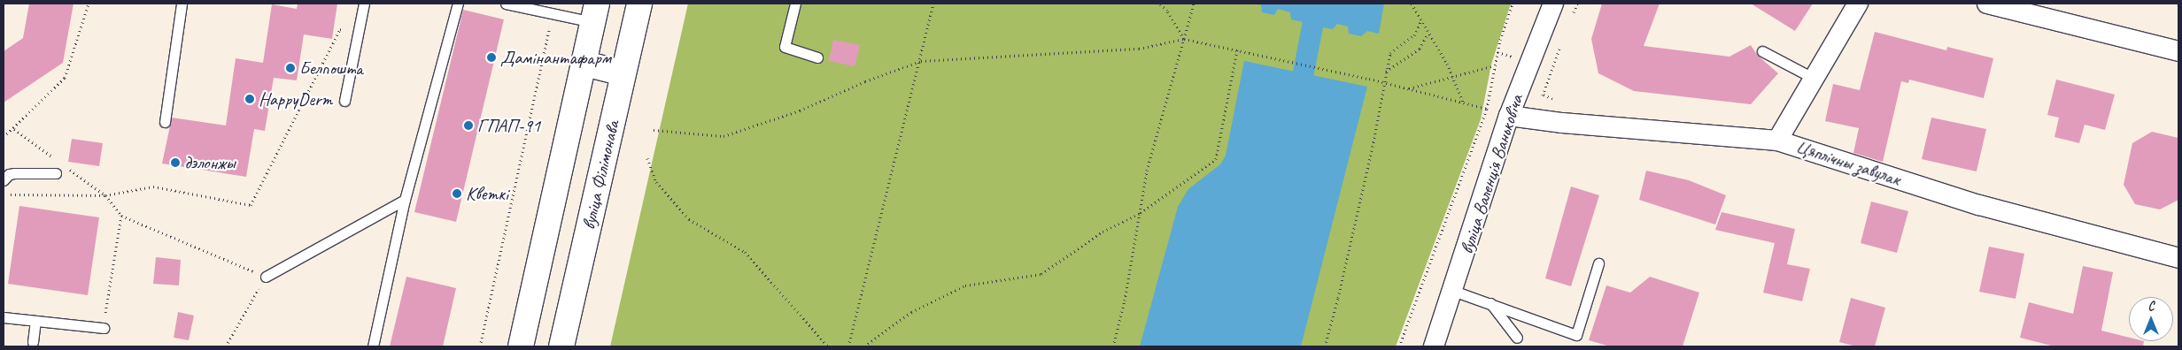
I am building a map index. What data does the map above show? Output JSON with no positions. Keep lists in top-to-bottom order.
{
  "streets": {
    "main road": ["вуліца Філімонава"],
    "street": ["Цяплічны завулак", "вуліца Валенція Ваньковіча"]
  },
  "crossings": [
    ["Цяплічны завулак", "вуліца Валенція Ваньковіча"]
  ],
  "places": [
    "Дамінантафарм",
    "Белпошта",
    "HappyDerm",
    "ГПАП-91",
    "дэлонжы",
    "Кветкі"
  ],
  "north": "top"
}
